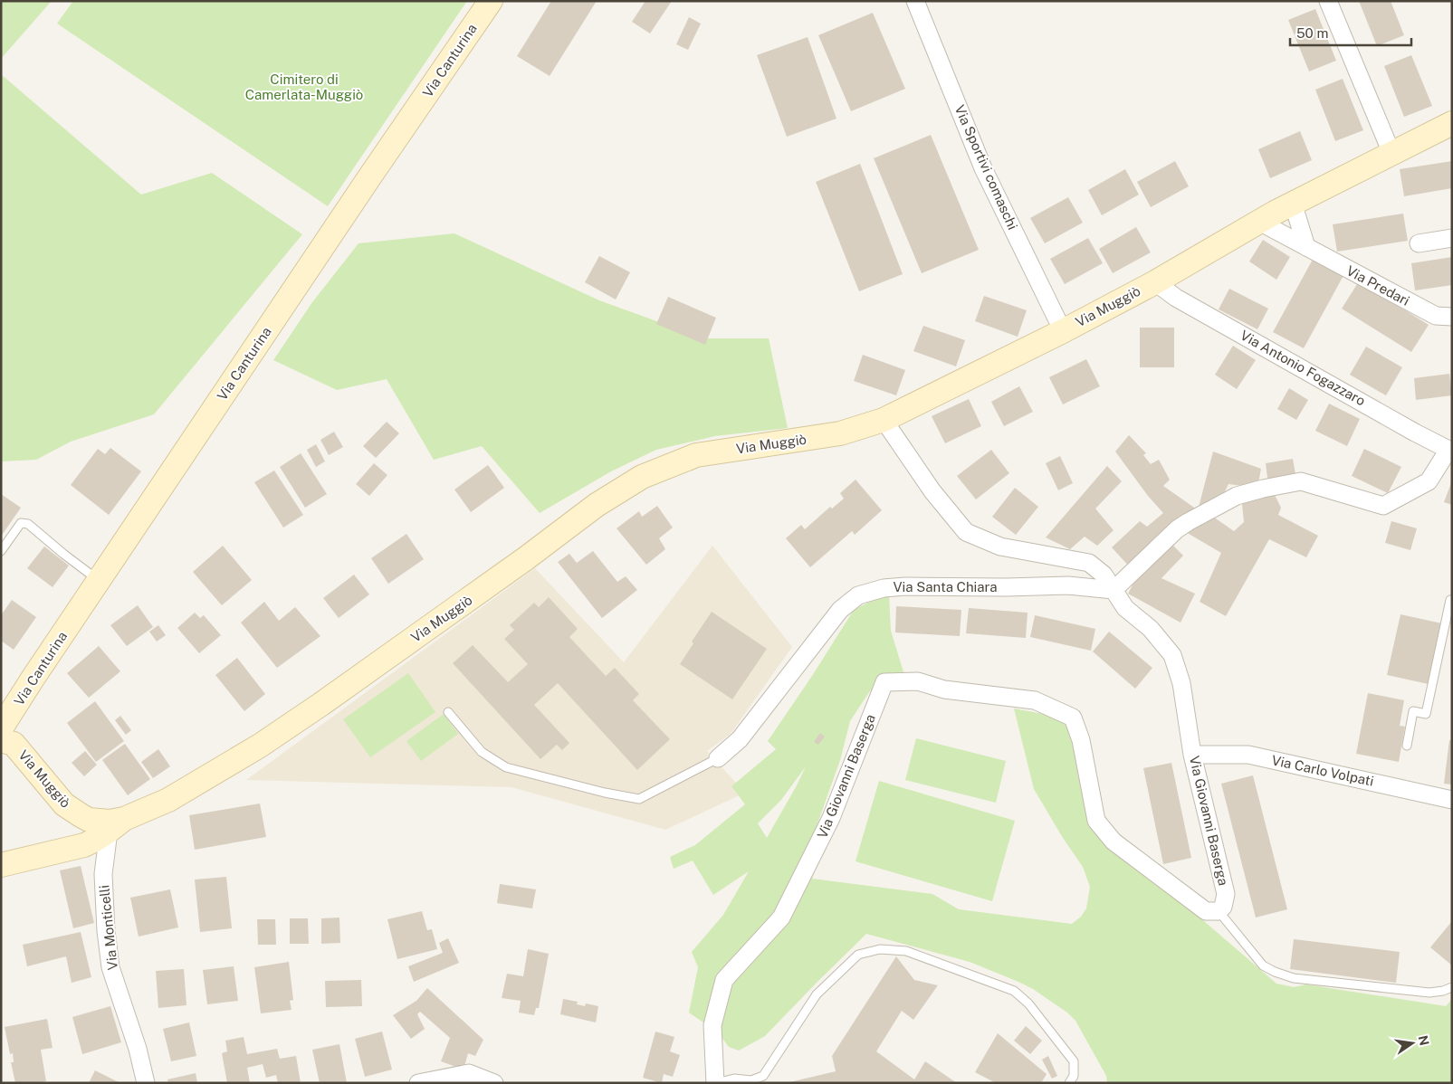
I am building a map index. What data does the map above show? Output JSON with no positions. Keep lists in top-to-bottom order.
{
  "streets": {
    "street": [
      "Via Canturina",
      "Via Sportivi comaschi",
      "Via Predari",
      "Via Muggiò",
      "Via Antonio Fogazzaro",
      "Via Santa Chiara",
      "Via Carlo Volpati",
      "Via Giovanni Baserga",
      "Via Monticelli"
    ]
  },
  "crossings": [
    ["Via Canturina", "Via Muggiò"],
    ["Via Sportivi comaschi", "Via Muggiò"],
    ["Via Predari", "Via Muggiò"],
    ["Via Muggiò", "Via Antonio Fogazzaro"],
    ["Via Muggiò", "Via Giovanni Baserga"],
    ["Via Muggiò", "Via Monticelli"],
    ["Via Santa Chiara", "Via Giovanni Baserga"],
    ["Via Carlo Volpati", "Via Giovanni Baserga"]
  ],
  "parks": ["Cimitero di Camerlata-Muggiò"],
  "scale_bar": "50 m",
  "north": "right"
}
